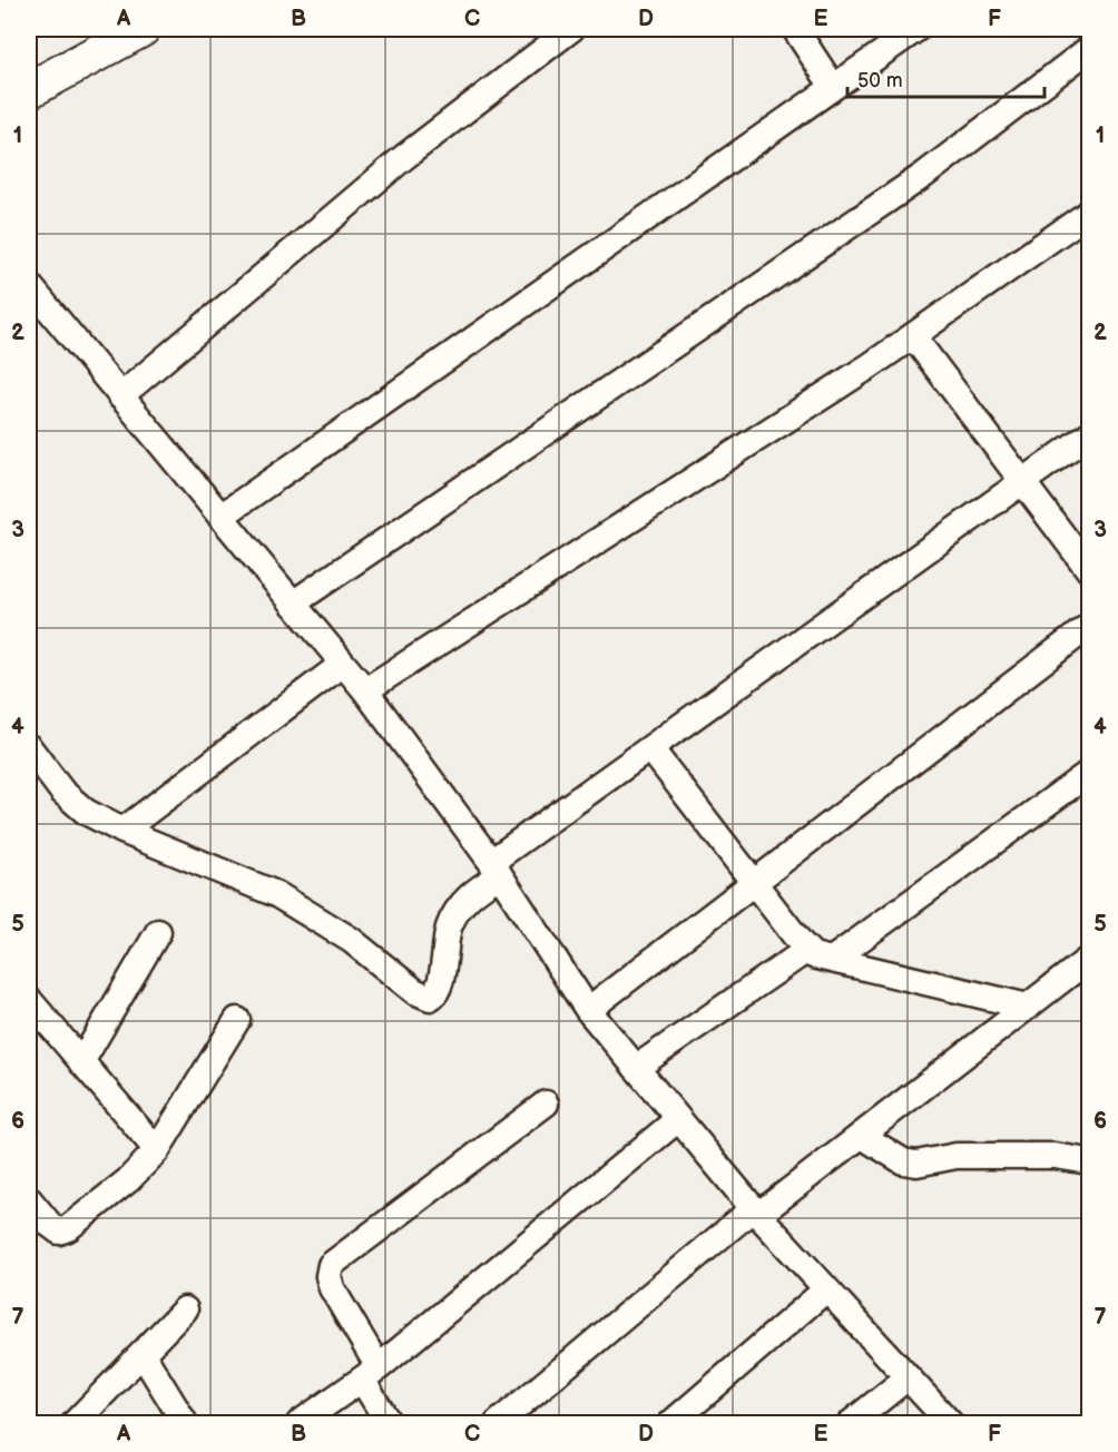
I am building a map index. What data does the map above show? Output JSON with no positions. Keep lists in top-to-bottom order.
{
  "scale_bar": "50 m",
  "grid": {
    "columns": [
      "A",
      "B",
      "C",
      "D",
      "E",
      "F"
    ],
    "rows": [
      "1",
      "2",
      "3",
      "4",
      "5",
      "6",
      "7"
    ]
  }
}
